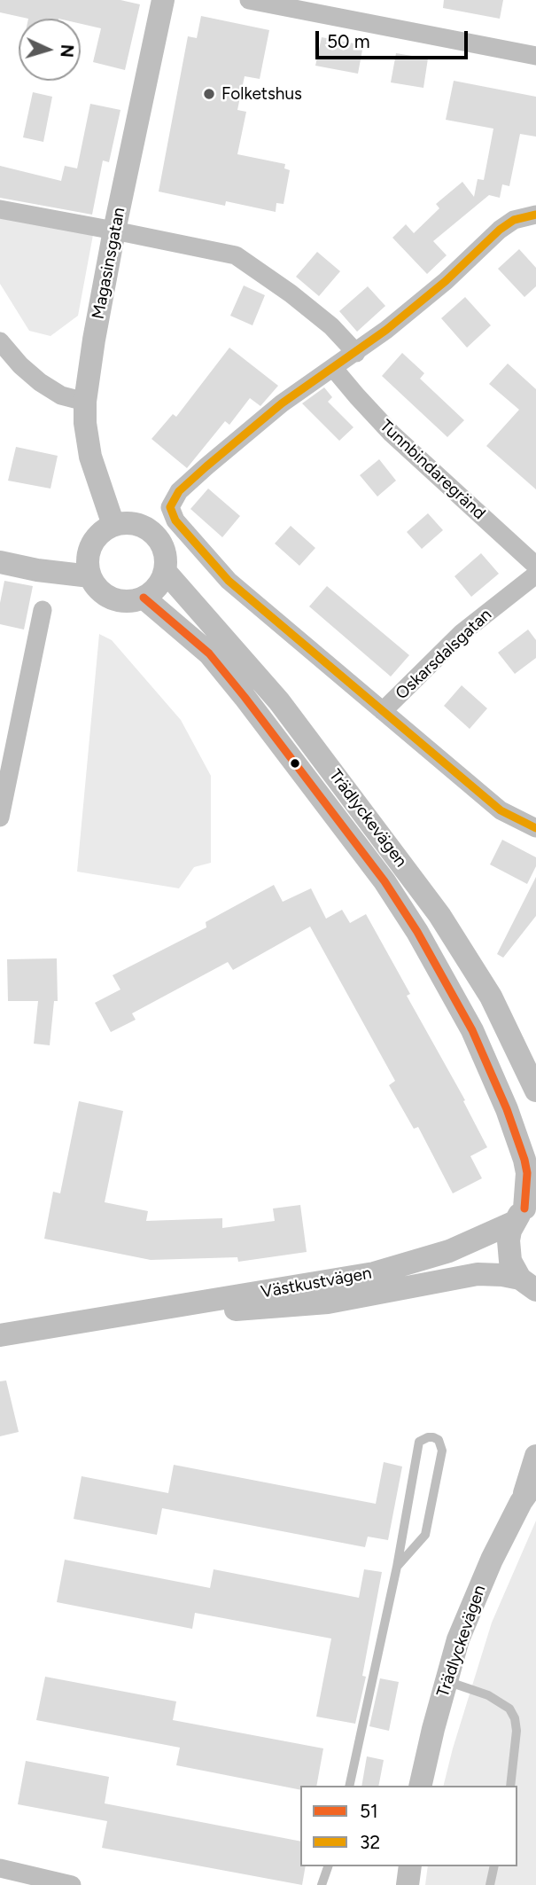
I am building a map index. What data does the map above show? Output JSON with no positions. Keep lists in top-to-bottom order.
{
  "streets": {
    "street": [
      "Magasinsgatan",
      "Tunnbindaregränd",
      "Oskarsdalsgatan",
      "Trädlyckevägen",
      "Västkustvägen"
    ]
  },
  "crossings": [
    ["Magasinsgatan", "Trädlyckevägen"],
    ["Trädlyckevägen", "Västkustvägen"]
  ],
  "places": ["Folketshus"],
  "lines": ["transit line 32", "transit line 51"],
  "legend": ["51", "32"],
  "scale_bar": "50 m",
  "north": "right"
}
